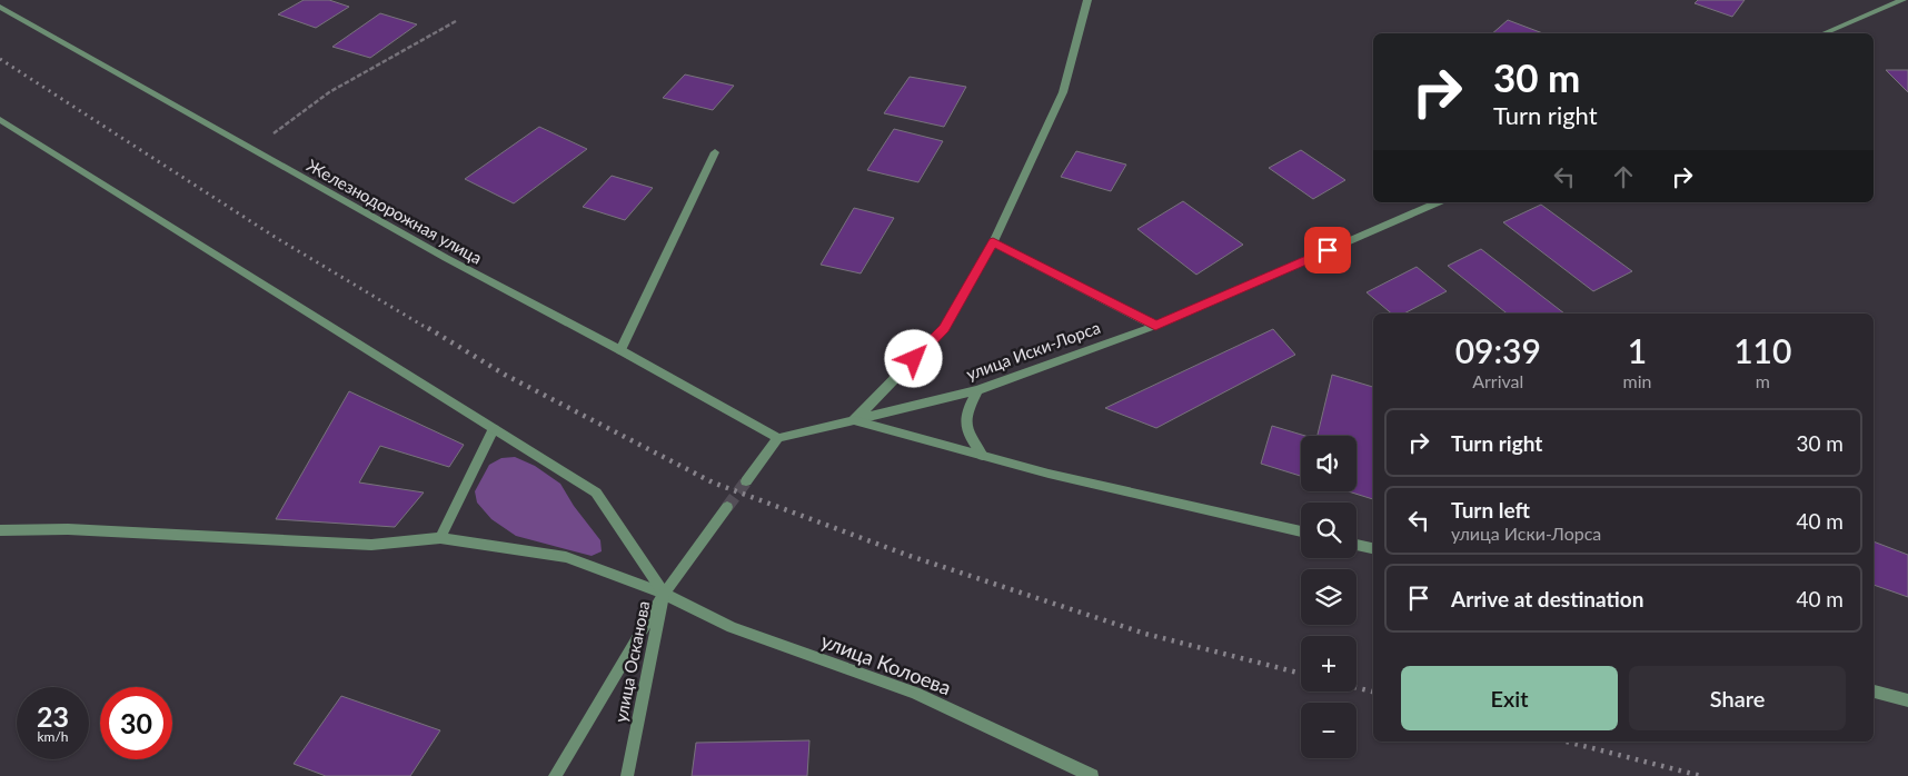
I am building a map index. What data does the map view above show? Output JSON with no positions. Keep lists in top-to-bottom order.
{
  "streets": {
    "street": [
      "Железнодорожная улица",
      "улица Иски-Лорса",
      "улица Осканова",
      "улица Колоева"
    ]
  },
  "crossings": [
    ["Железнодорожная улица", "улица Иски-Лорса"],
    ["улица Осканова", "улица Колоева"]
  ],
  "page": {
    "turn": ["30 m", "Turn right"],
    "eta": [
      "09:39",
      "Arrival",
      "1",
      "min",
      "110",
      "m"
    ],
    "list": [
      {
        "name": "Turn right",
        "value": "30 m"
      },
      {
        "name": "Turn left",
        "note": "улица Иски-Лорса",
        "value": "40 m"
      },
      {
        "name": "Arrive at destination",
        "value": "40 m"
      }
    ],
    "map_buttons": ["+", "−"],
    "buttons": ["Exit", "Share"],
    "speed": "23 km/h",
    "limit": "30"
  }
}
